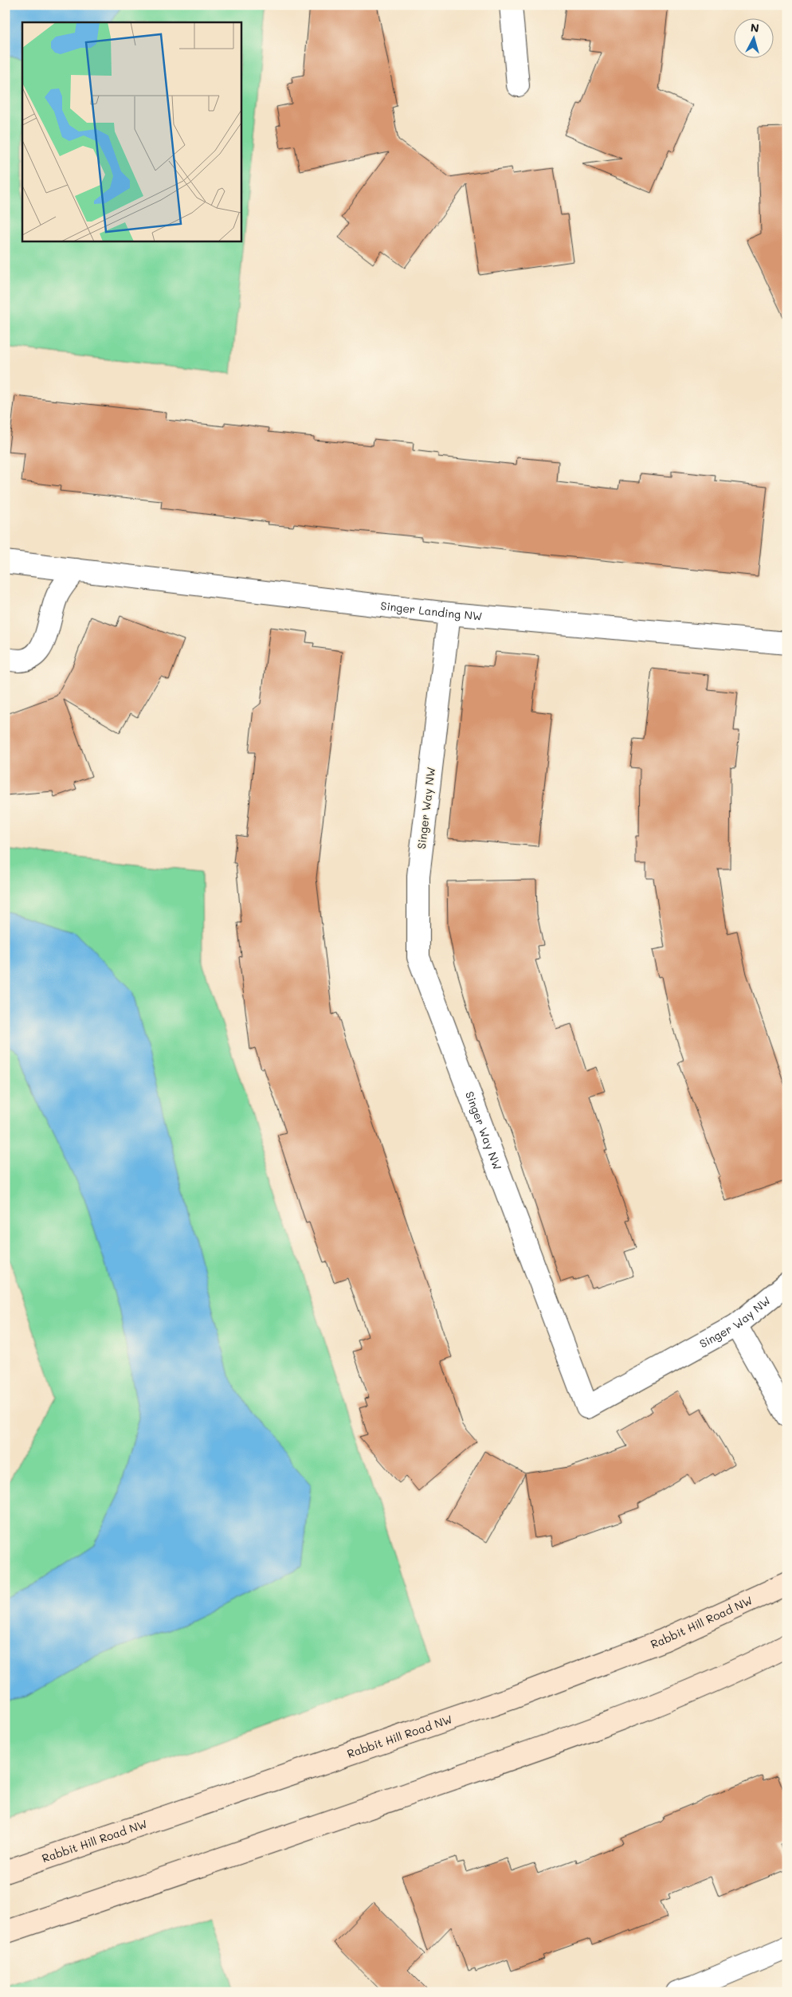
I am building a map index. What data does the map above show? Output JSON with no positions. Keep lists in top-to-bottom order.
{
  "streets": {
    "main road": ["Rabbit Hill Road NW"],
    "street": ["Singer Landing NW", "Singer Way NW"]
  },
  "crossings": [
    ["Singer Landing NW", "Singer Way NW"]
  ],
  "north": "top"
}
